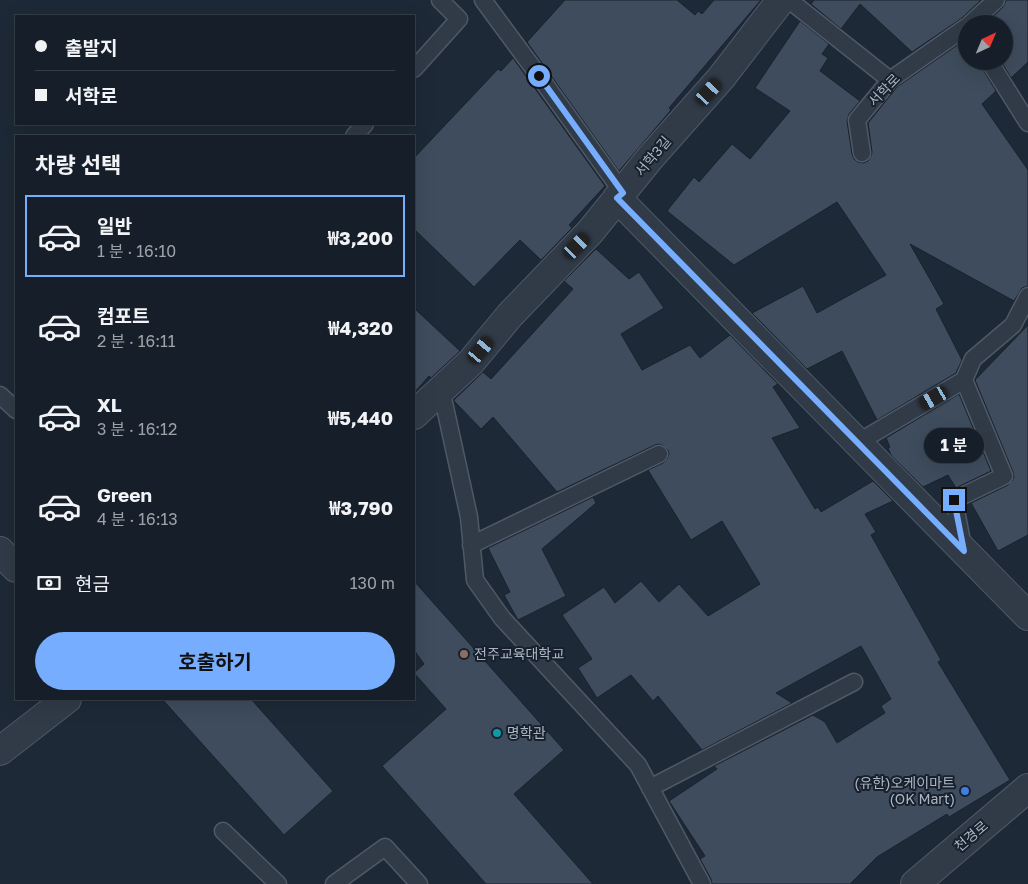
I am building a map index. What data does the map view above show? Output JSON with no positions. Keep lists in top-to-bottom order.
{
  "streets": {
    "street": ["서학3길", "천경로"],
    "lane": ["서학로"]
  },
  "places": ["전주교육대학교", "명학관", "(유한)오케이마트 (OK Mart)"],
  "north": "top right",
  "page": {
    "banner": ["출발지", "서학로"],
    "heading": "차량 선택",
    "list": [
      {
        "name": "일반",
        "note": "1 분 · 16:10",
        "value": "₩3,200"
      },
      {
        "name": "컴포트",
        "note": "2 분 · 16:11",
        "value": "₩4,320"
      },
      {
        "name": "XL",
        "note": "3 분 · 16:12",
        "value": "₩5,440"
      },
      {
        "name": "Green",
        "note": "4 분 · 16:13",
        "value": "₩3,790"
      }
    ],
    "bubble": "1 분",
    "pay": ["현금", "130 m"],
    "buttons": "호출하기"
  }
}
